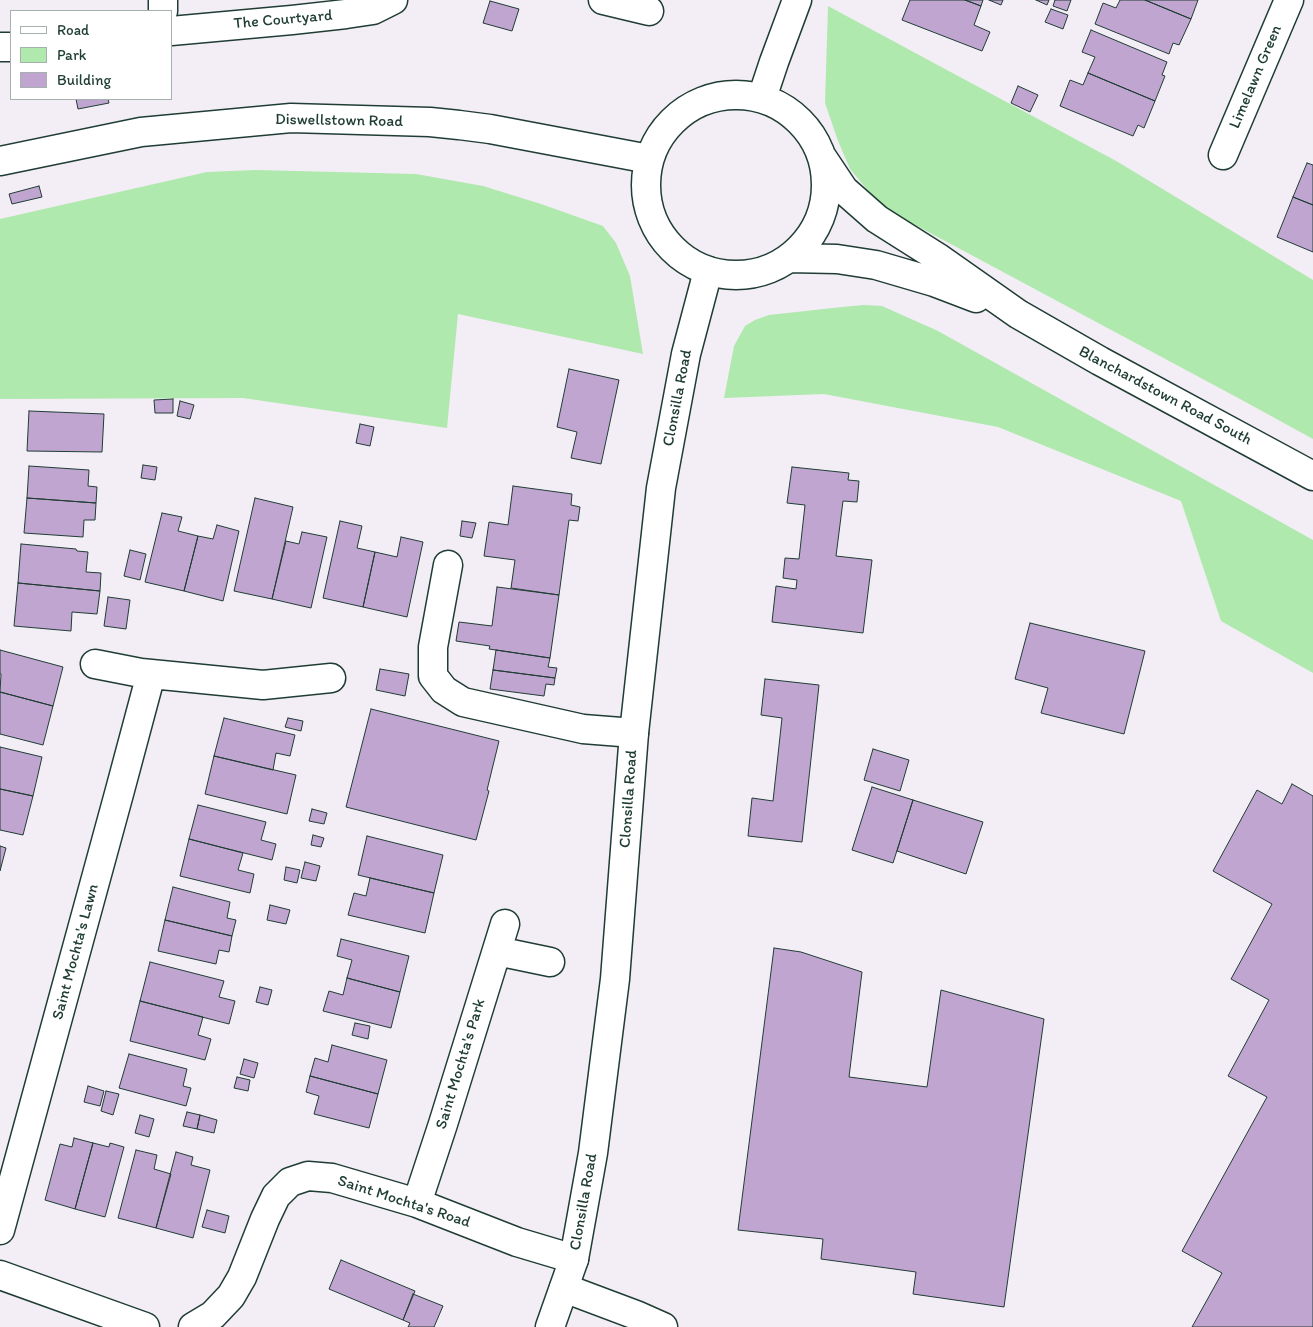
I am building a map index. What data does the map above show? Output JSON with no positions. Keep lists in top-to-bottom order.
{
  "streets": {
    "street": [
      "The Courtyard",
      "Limelawn Green",
      "Diswellstown Road",
      "Blanchardstown Road South",
      "Clonsilla Road",
      "Saint Mochta's Lawn",
      "Saint Mochta's Park",
      "Saint Mochta's Road"
    ]
  },
  "crossings": [
    ["Clonsilla Road", "Saint Mochta's Road"],
    ["Saint Mochta's Park", "Saint Mochta's Road"]
  ],
  "legend": ["Road", "Park", "Building"]
}
